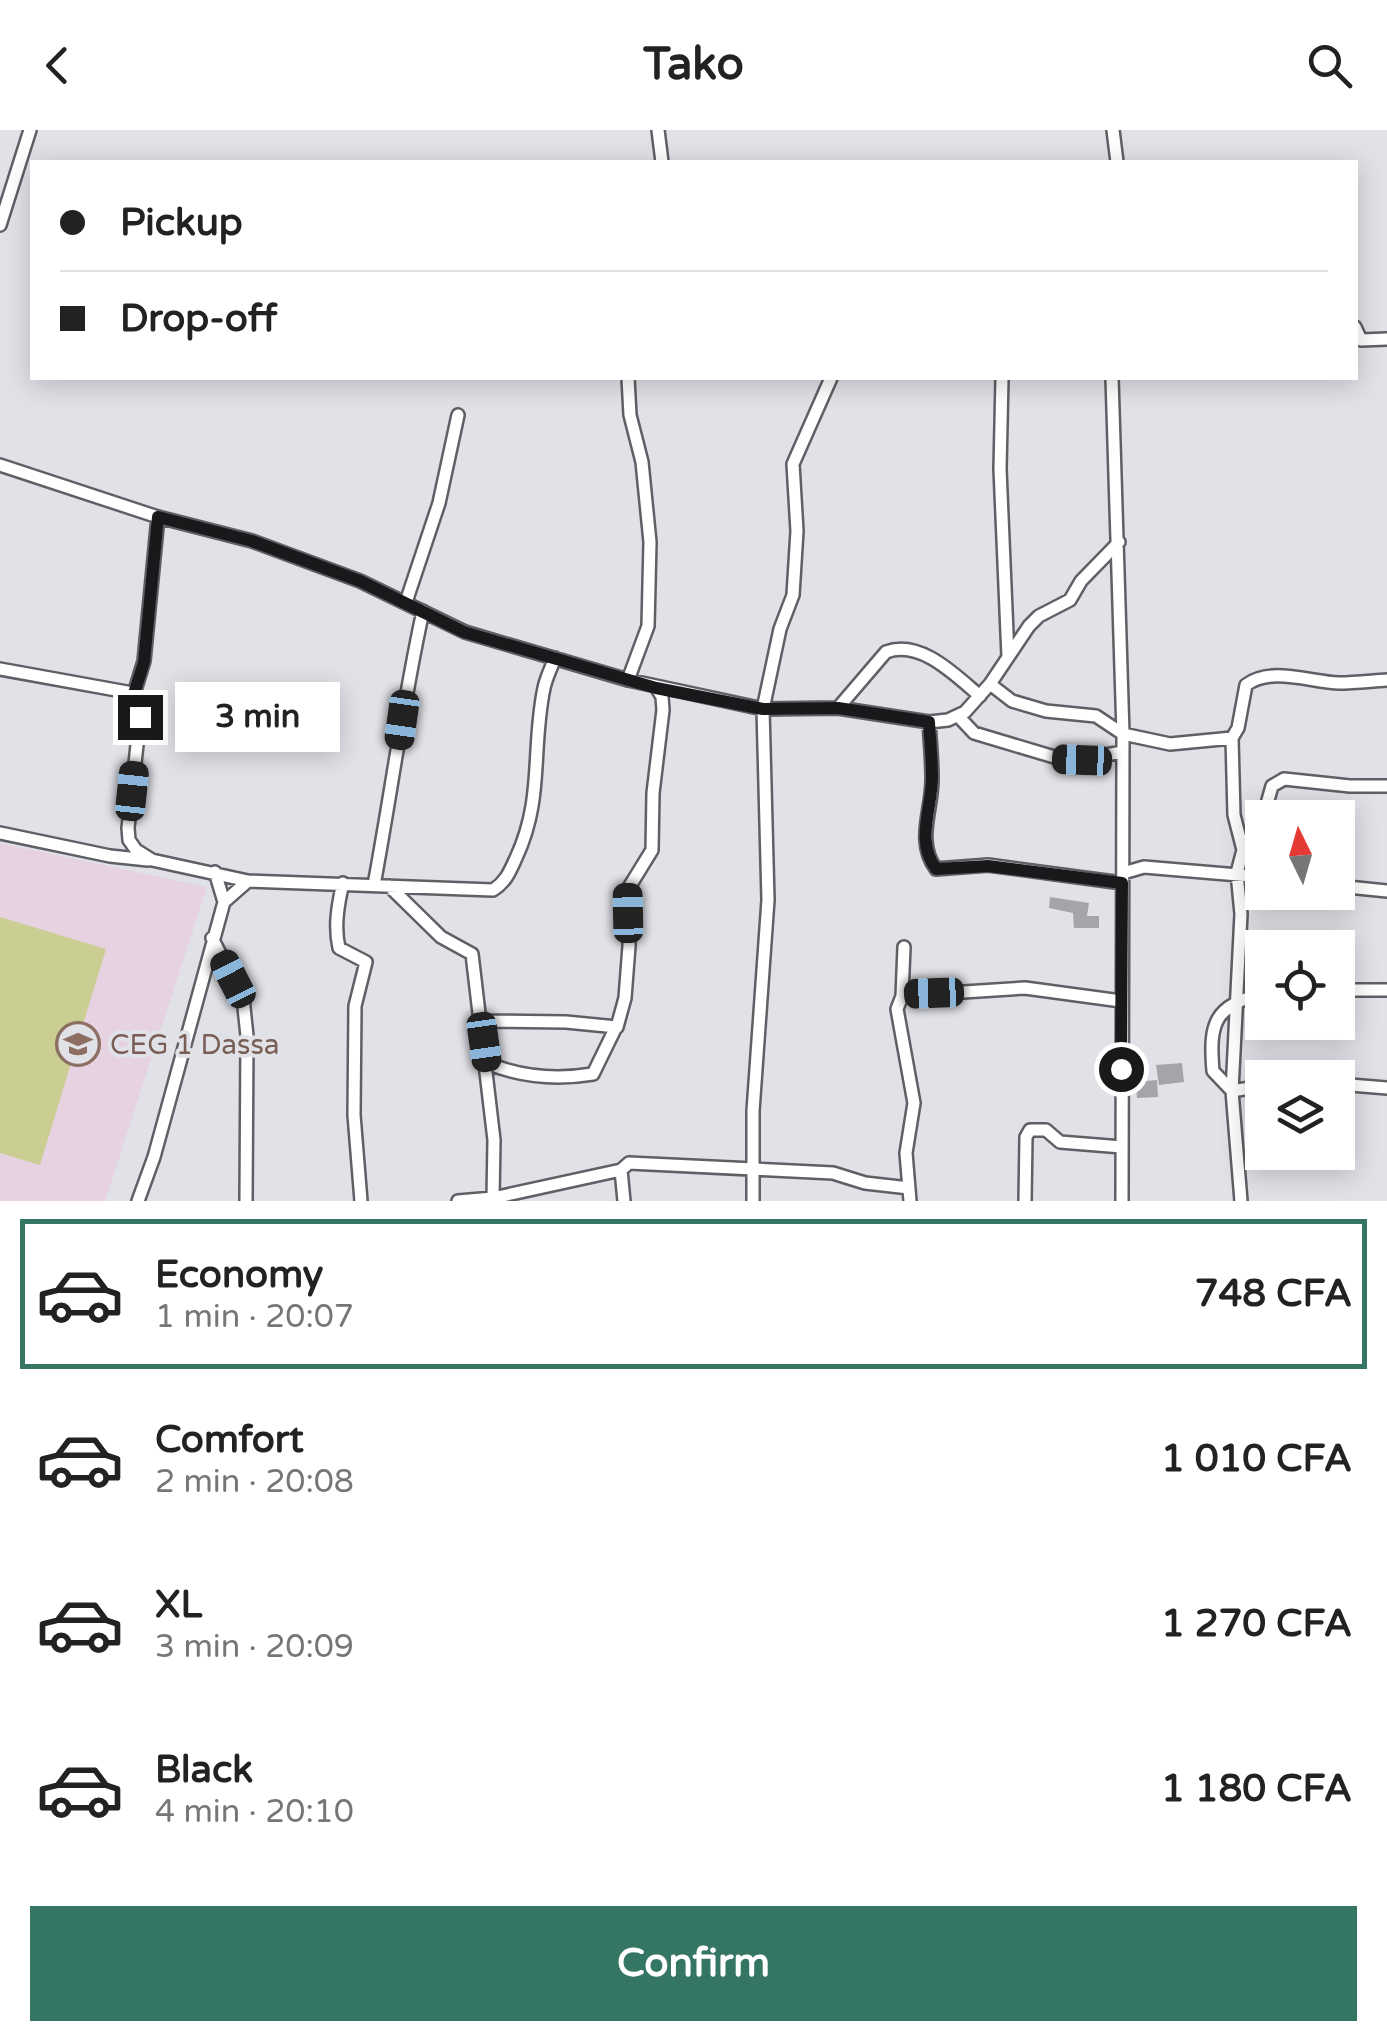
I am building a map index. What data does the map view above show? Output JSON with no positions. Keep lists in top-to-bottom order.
{
  "places": {
    "school or university": ["CEG 1 Dassa"]
  },
  "north": "top",
  "page": {
    "header": "Tako",
    "banner": ["Pickup", "Drop-off"],
    "bubble": "3 min",
    "list": [
      {
        "name": "Economy",
        "note": "1 min · 20:07",
        "value": "748 CFA"
      },
      {
        "name": "Comfort",
        "note": "2 min · 20:08",
        "value": "1 010 CFA"
      },
      {
        "name": "XL",
        "note": "3 min · 20:09",
        "value": "1 270 CFA"
      },
      {
        "name": "Black",
        "note": "4 min · 20:10",
        "value": "1 180 CFA"
      }
    ],
    "buttons": "Confirm"
  }
}
